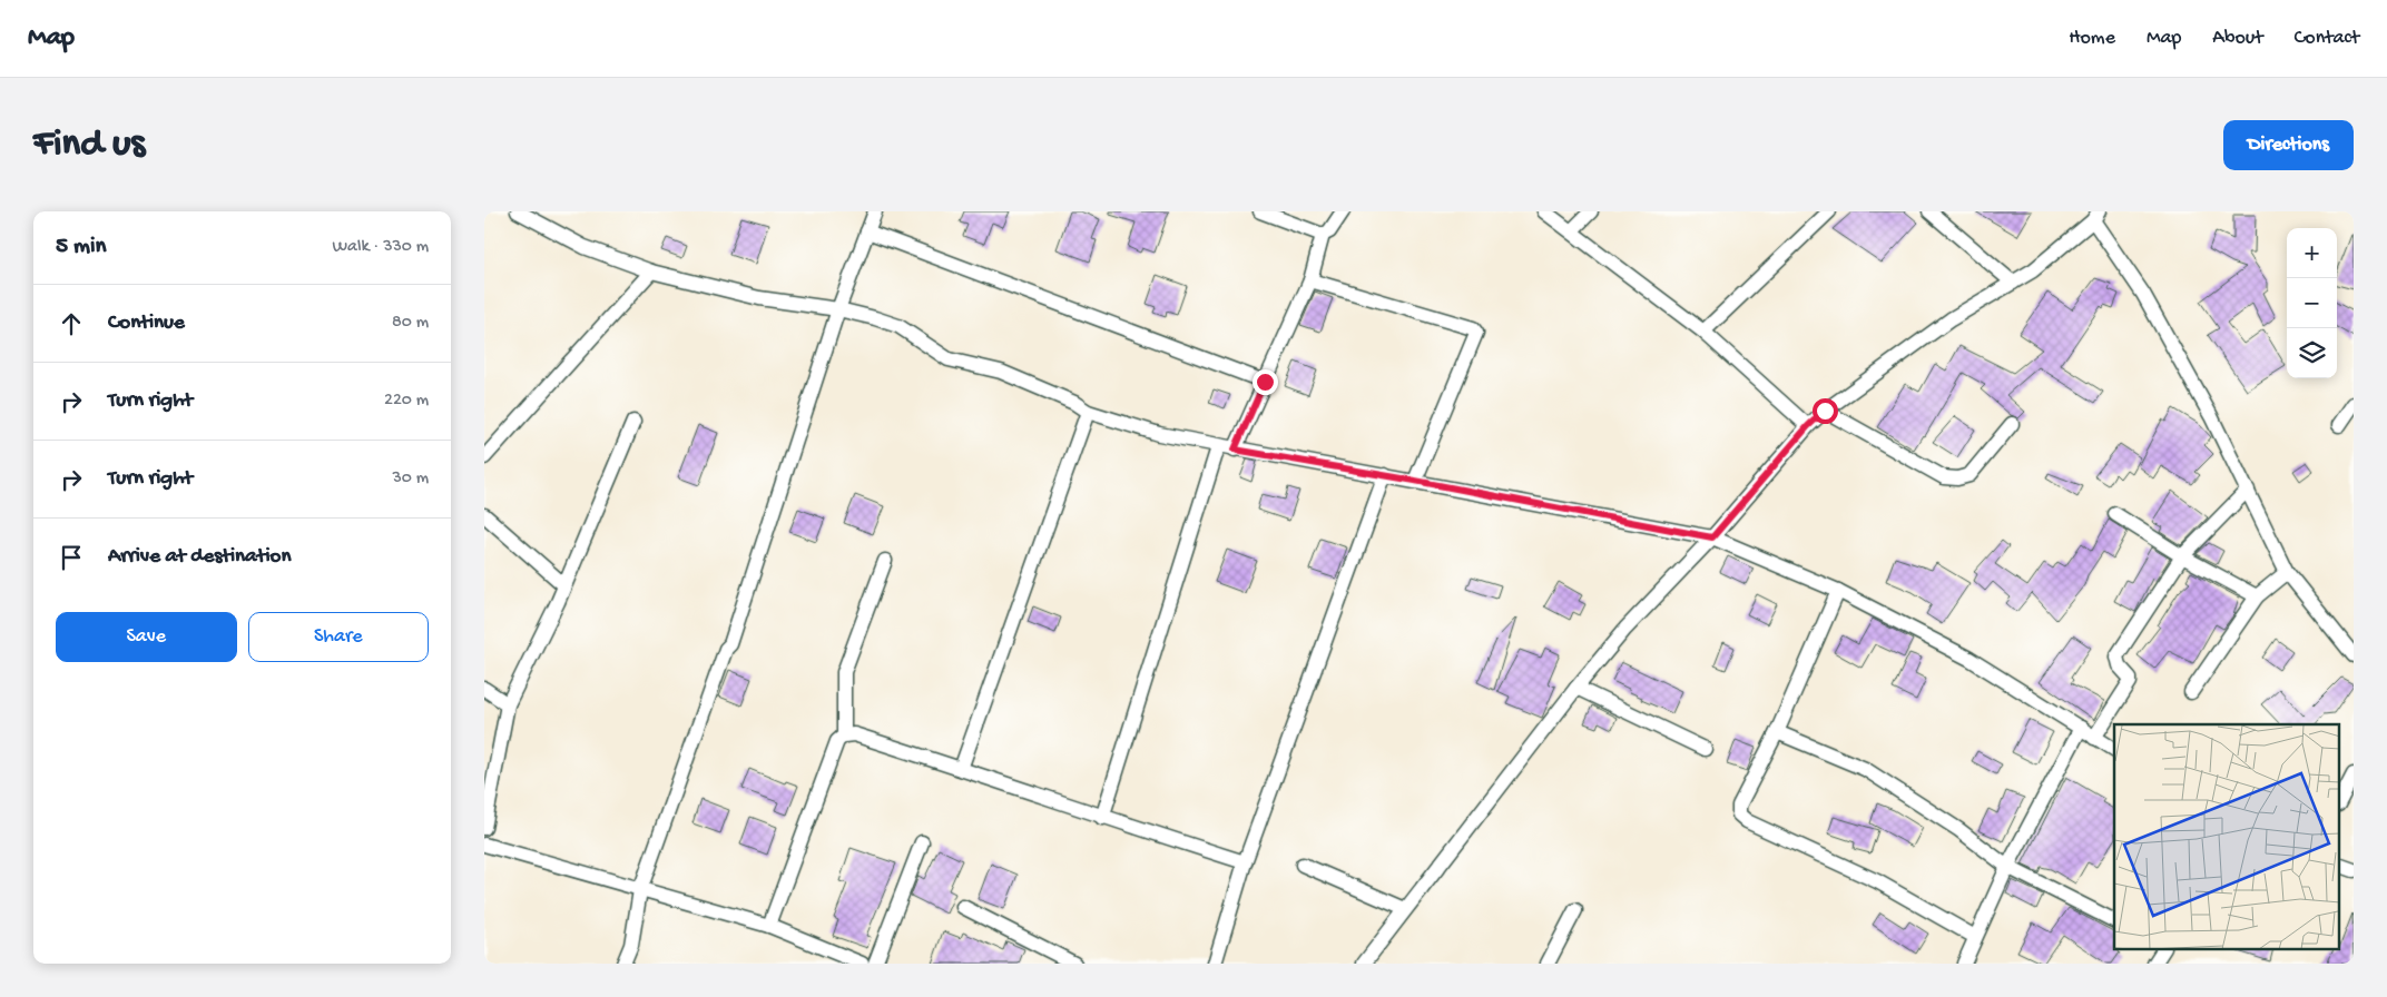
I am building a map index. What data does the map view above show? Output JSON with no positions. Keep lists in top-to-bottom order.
{
  "page": {
    "header": "Map",
    "nav": [
      "Home",
      "Map",
      "About",
      "Contact"
    ],
    "buttons": [
      "Directions",
      ["Save", "Share"]
    ],
    "title": "Find us",
    "heading": ["5 min", "Walk · 330 m"],
    "map_buttons": ["+", "−"],
    "list": [
      ["Continue", "80 m"],
      ["Turn right", "220 m"],
      ["Turn right", "30 m"],
      "Arrive at destination"
    ]
  }
}
